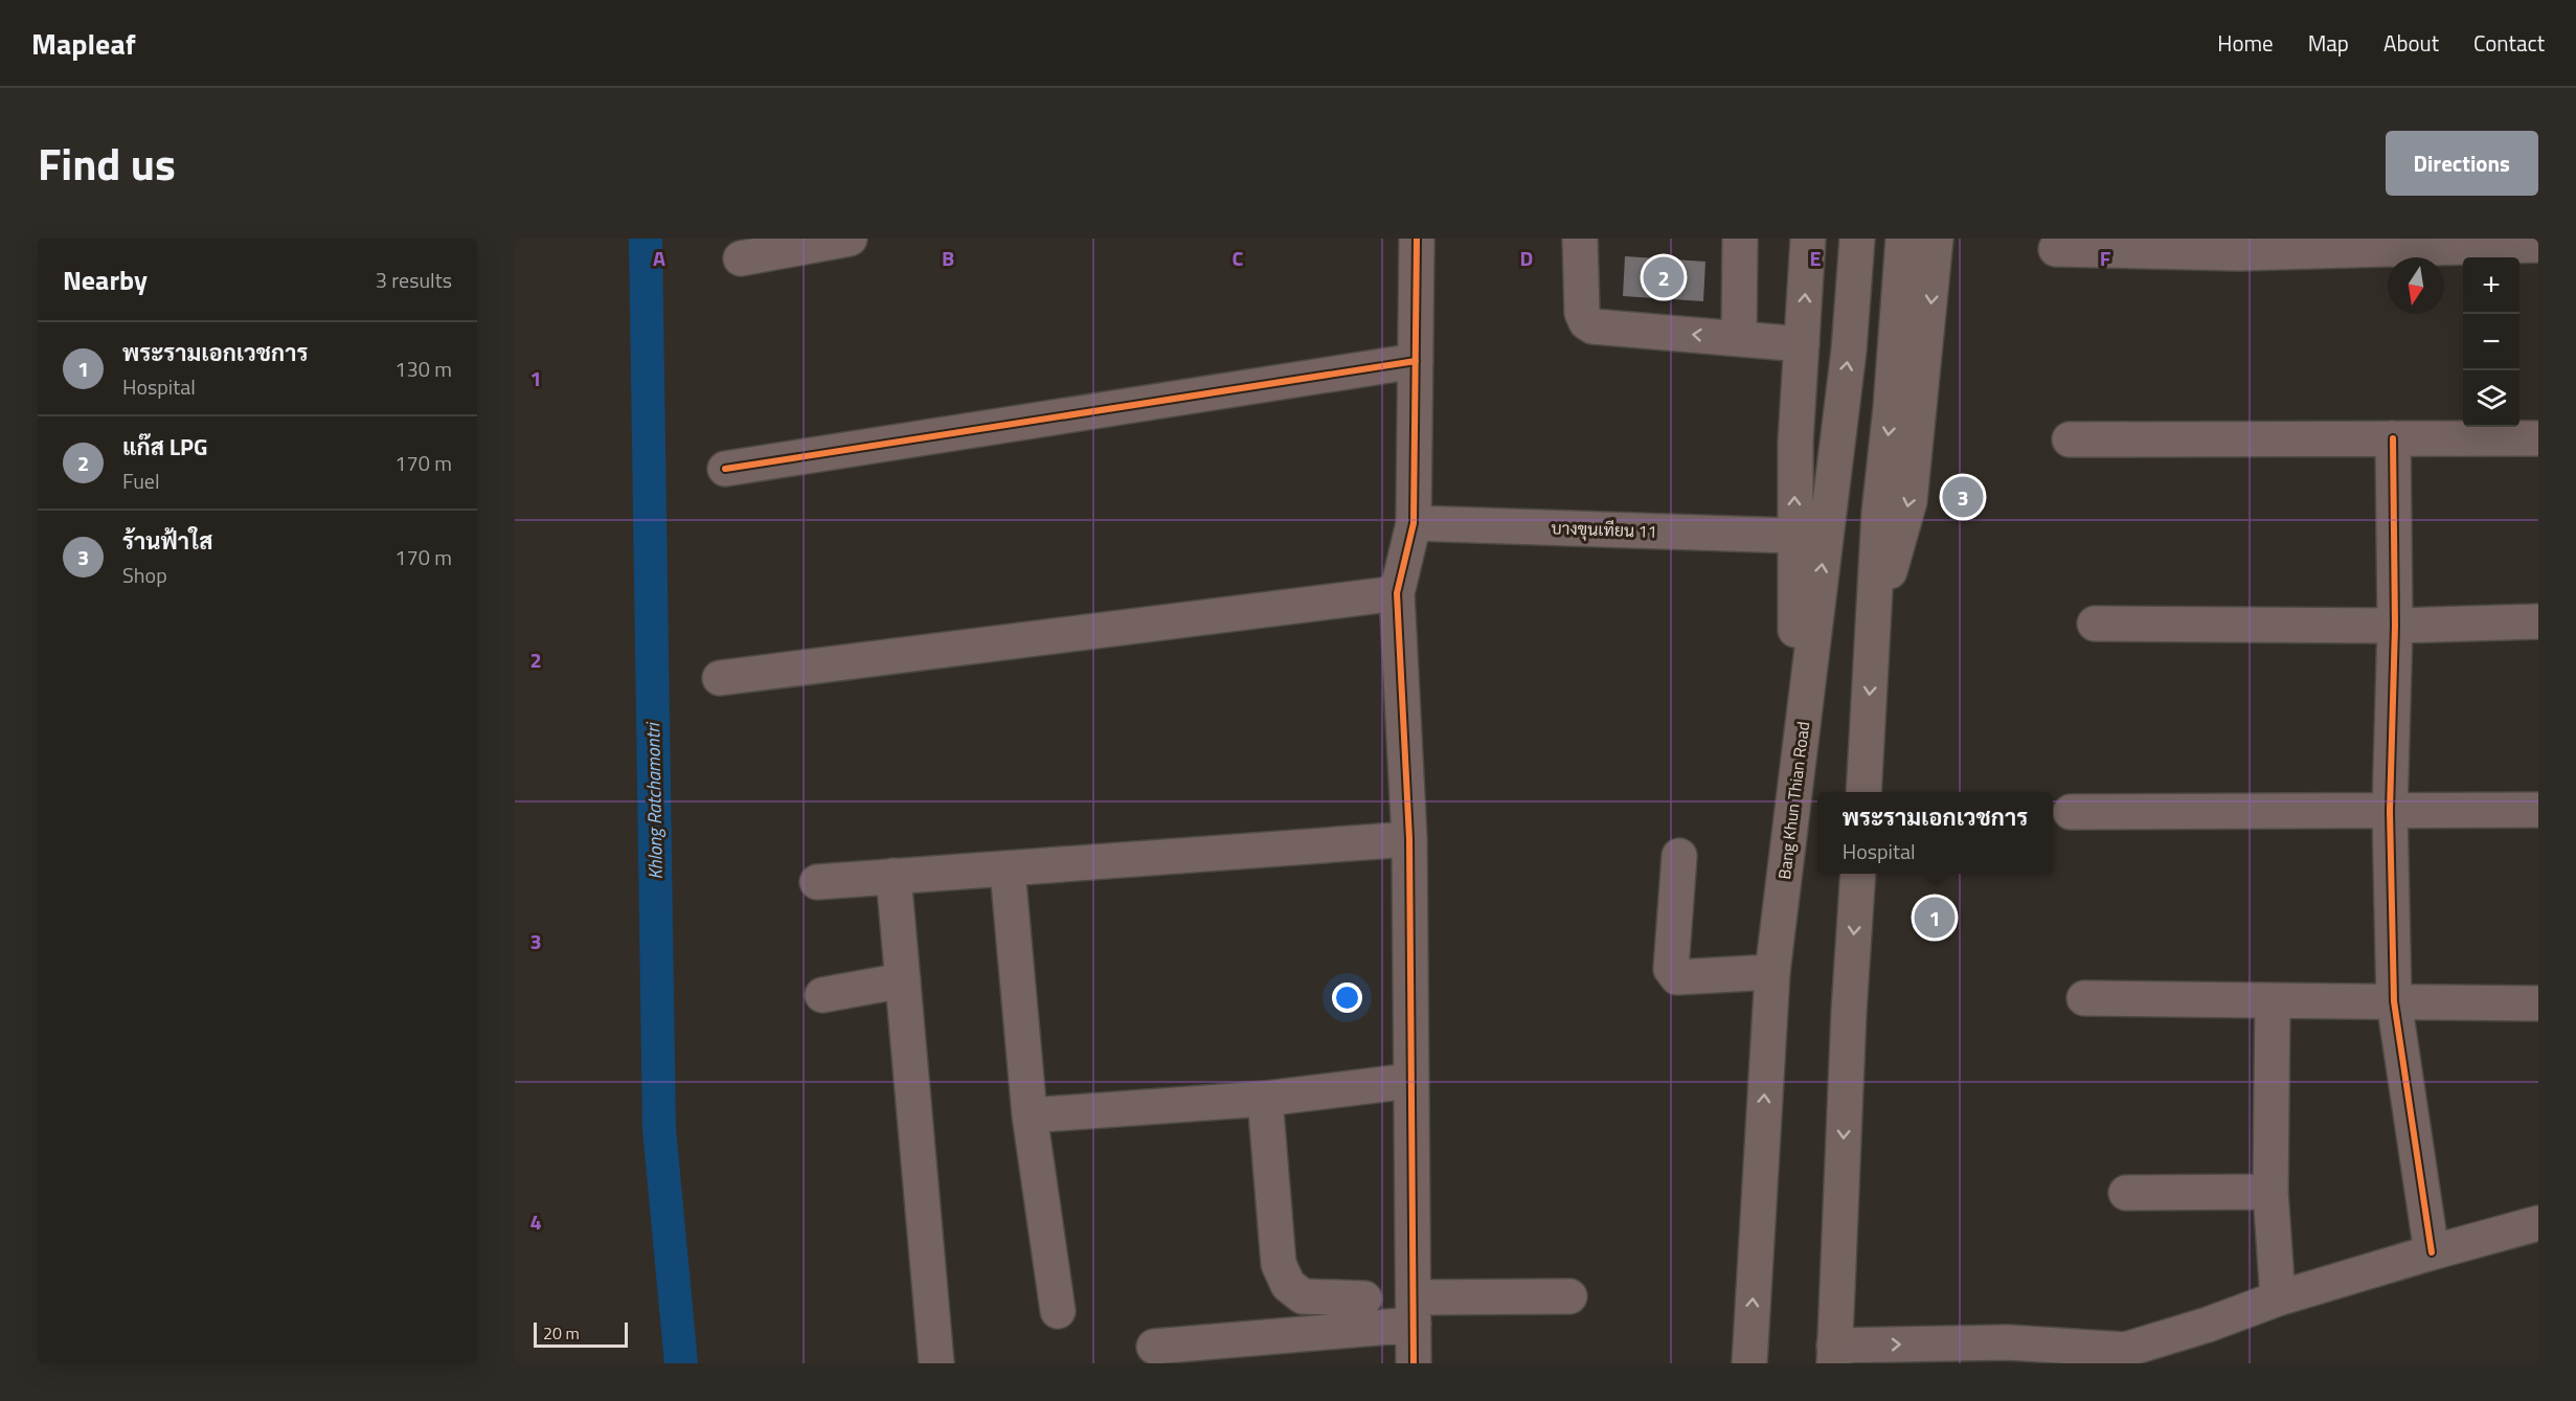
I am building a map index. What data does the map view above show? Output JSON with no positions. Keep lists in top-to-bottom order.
{
  "streets": {
    "main road": ["Bang Khun Thian Road"],
    "street": ["บางขุนเทียน 11"]
  },
  "water": ["Khlong Ratchamontri"],
  "scale_bar": "20 m",
  "north": "bottom",
  "page": {
    "header": "Mapleaf",
    "nav": [
      "Home",
      "Map",
      "About",
      "Contact"
    ],
    "title": "Find us",
    "buttons": "Directions",
    "heading": ["Nearby", "3 results"],
    "pins": ["2", "3", "1"],
    "map_buttons": ["+", "−"],
    "list": [
      {
        "mark": "1",
        "name": "พระรามเอกเวชการ",
        "note": "Hospital",
        "value": "130 m"
      },
      {
        "mark": "2",
        "name": "แก๊ส LPG",
        "note": "Fuel",
        "value": "170 m"
      },
      {
        "mark": "3",
        "name": "ร้านฟ้าใส",
        "note": "Shop",
        "value": "170 m"
      }
    ],
    "popup": ["พระรามเอกเวชการ", "Hospital"],
    "scale": "20 m"
  },
  "grid": {
    "columns": [
      "A",
      "B",
      "C",
      "D",
      "E",
      "F"
    ],
    "rows": [
      "1",
      "2",
      "3",
      "4"
    ]
  }
}
